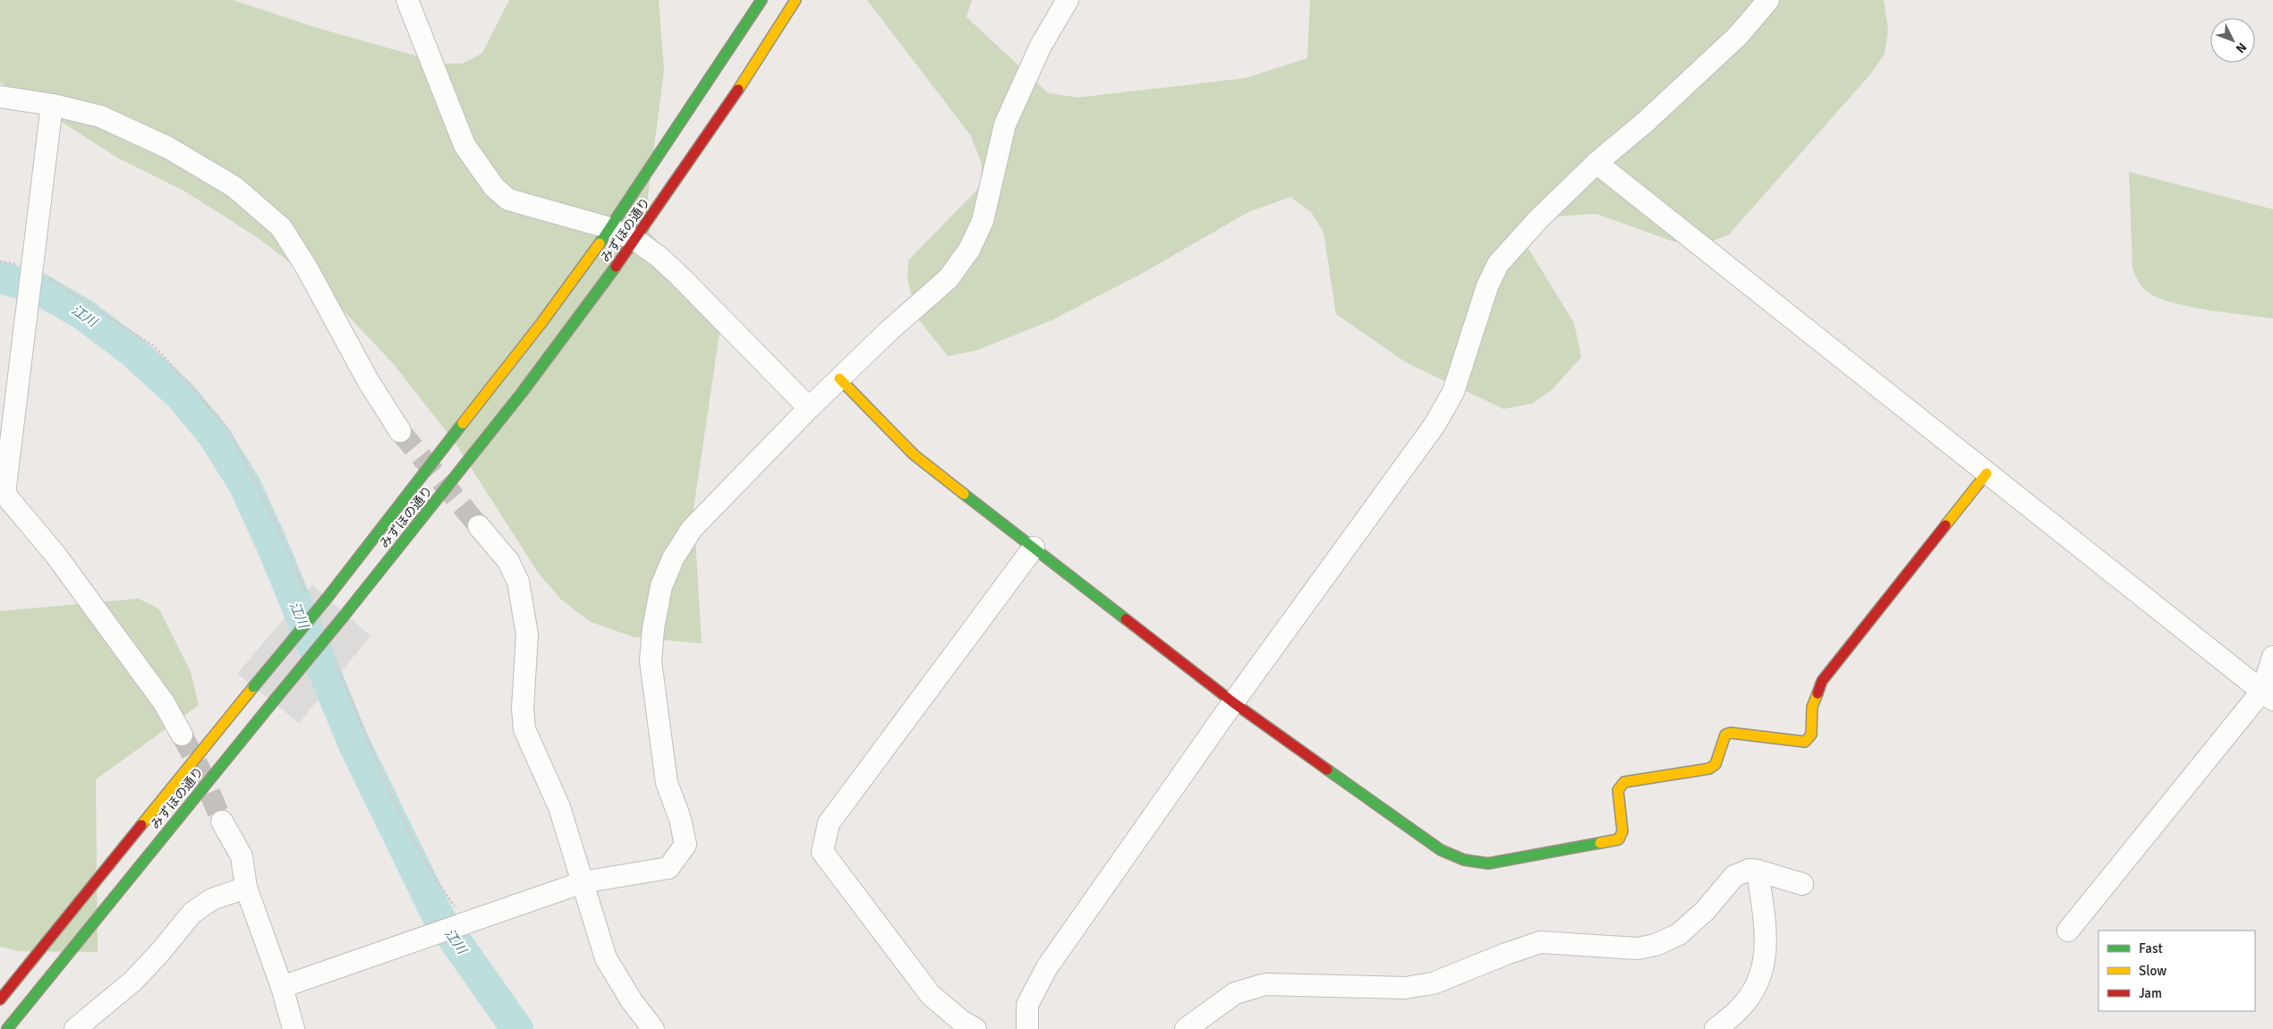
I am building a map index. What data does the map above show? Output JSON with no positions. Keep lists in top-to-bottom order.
{
  "streets": {
    "street": ["みずほの通り"]
  },
  "water": ["江川"],
  "legend": ["Fast", "Slow", "Jam"],
  "north": "bottom right"
}
